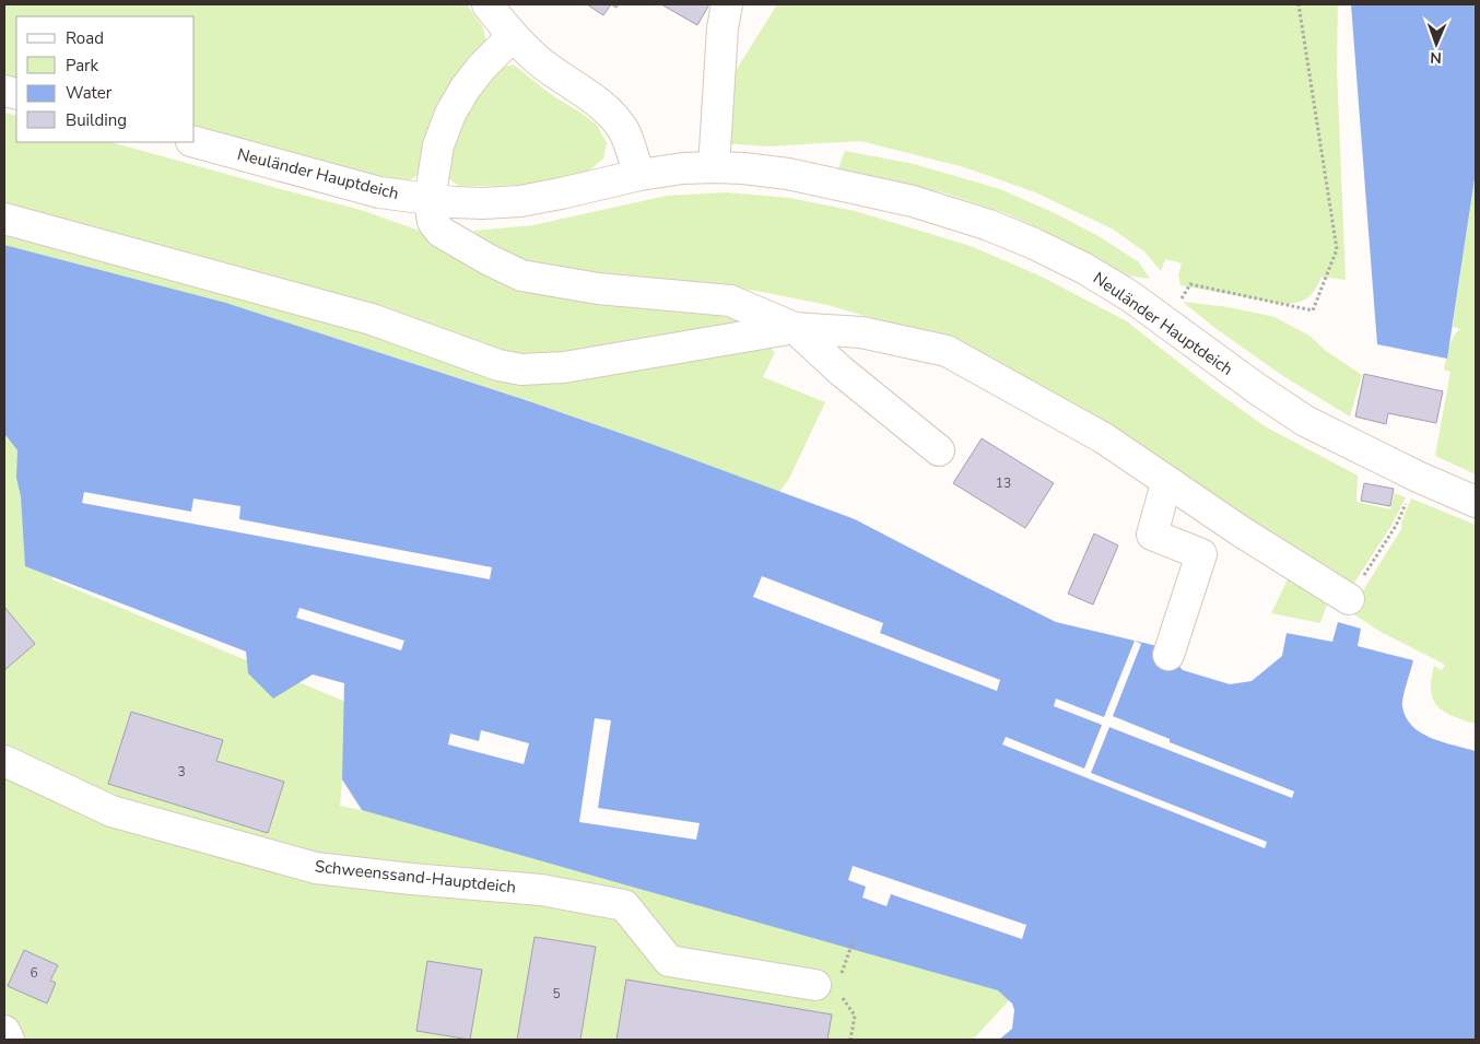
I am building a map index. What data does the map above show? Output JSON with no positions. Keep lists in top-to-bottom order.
{
  "streets": {
    "street": ["Neuländer Hauptdeich", "Schweenssand-Hauptdeich"]
  },
  "house_numbers": [
    "13",
    "3",
    "6",
    "5"
  ],
  "legend": [
    "Road",
    "Park",
    "Water",
    "Building"
  ],
  "north": "bottom"
}
